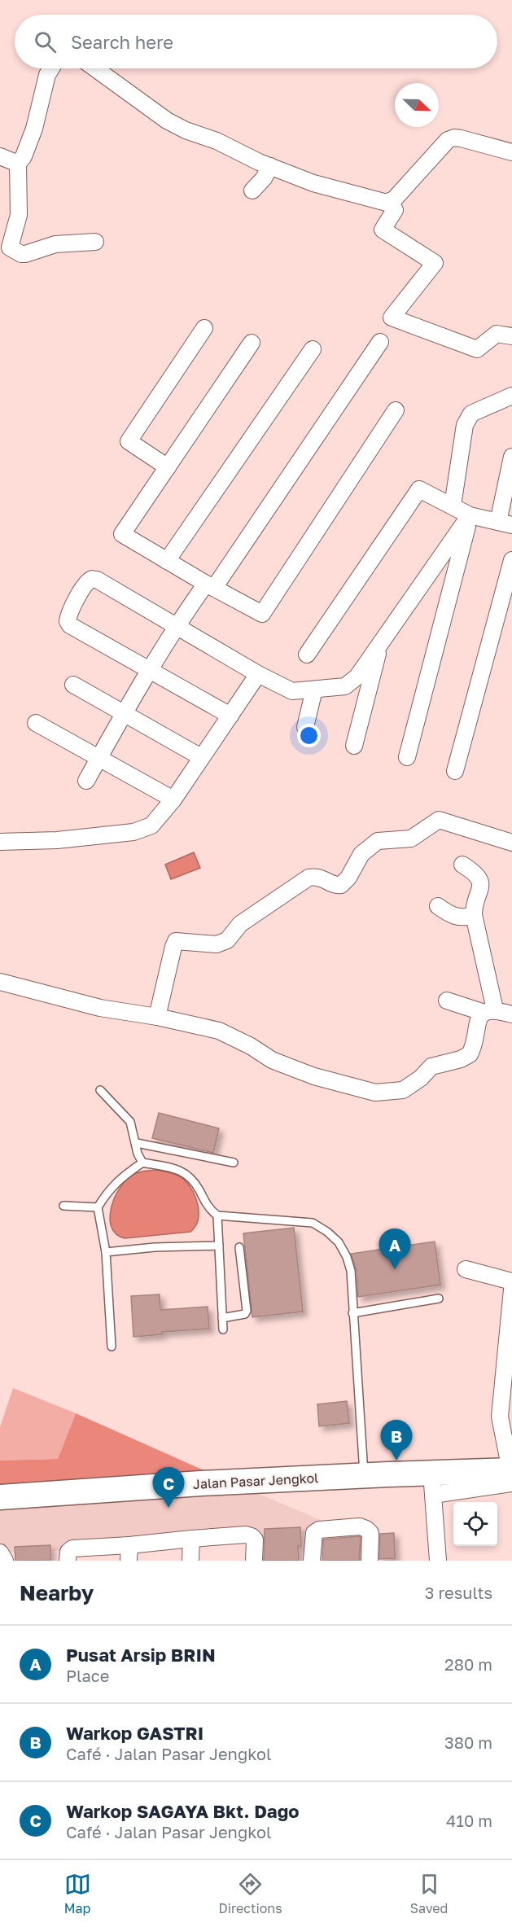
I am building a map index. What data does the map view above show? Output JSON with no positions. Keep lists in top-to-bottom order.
{
  "streets": {
    "main road": ["Jalan Pasar Jengkol"]
  },
  "north": "bottom right",
  "page": {
    "search": "Search here",
    "pins": ["A", "B", "C"],
    "heading": ["Nearby", "3 results"],
    "list": [
      {
        "mark": "A",
        "name": "Pusat Arsip BRIN",
        "note": "Place",
        "value": "280 m"
      },
      {
        "mark": "B",
        "name": "Warkop GASTRI",
        "note": "Café · Jalan Pasar Jengkol",
        "value": "380 m"
      },
      {
        "mark": "C",
        "name": "Warkop SAGAYA Bkt. Dago",
        "note": "Café · Jalan Pasar Jengkol",
        "value": "410 m"
      }
    ],
    "nav": ["Map", "Directions", "Saved"]
  }
}
